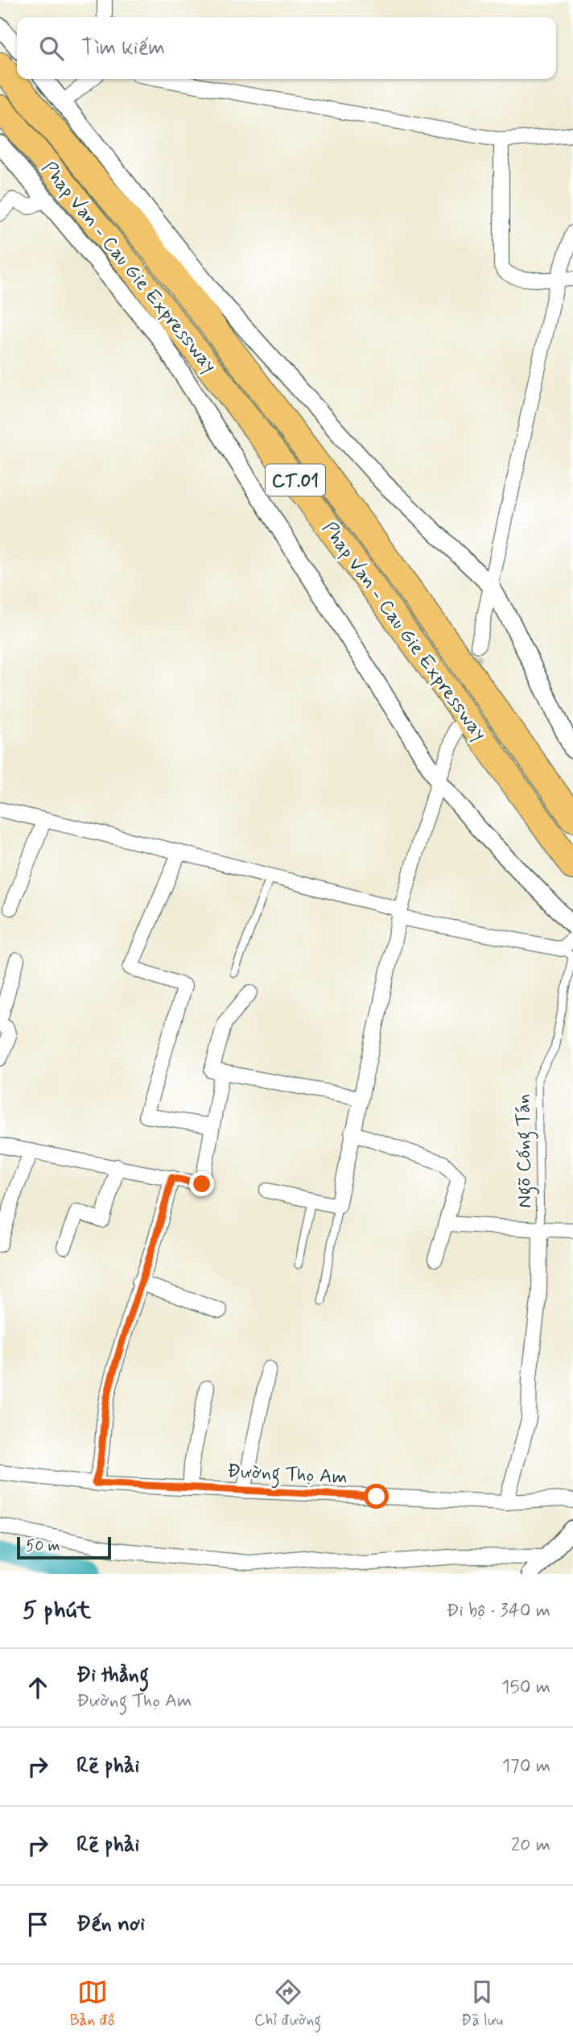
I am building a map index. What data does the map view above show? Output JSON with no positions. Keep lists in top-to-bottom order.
{
  "streets": {
    "highway": ["Phap Van - Cau Gie Expressway", "CT.01"],
    "street": ["Đường Thọ Am"],
    "lane": ["Ngõ Cống Tán"]
  },
  "scale_bar": "50 m",
  "page": {
    "search": "Tìm kiếm",
    "scale": "50 m",
    "heading": ["5 phút", "Đi bộ · 340 m"],
    "list": [
      ["Đi thẳng", "Đường Thọ Am", "150 m"],
      ["Rẽ phải", "170 m"],
      ["Rẽ phải", "20 m"],
      "Đến nơi"
    ],
    "nav": ["Bản đồ", "Chỉ đường", "Đã lưu"]
  }
}
